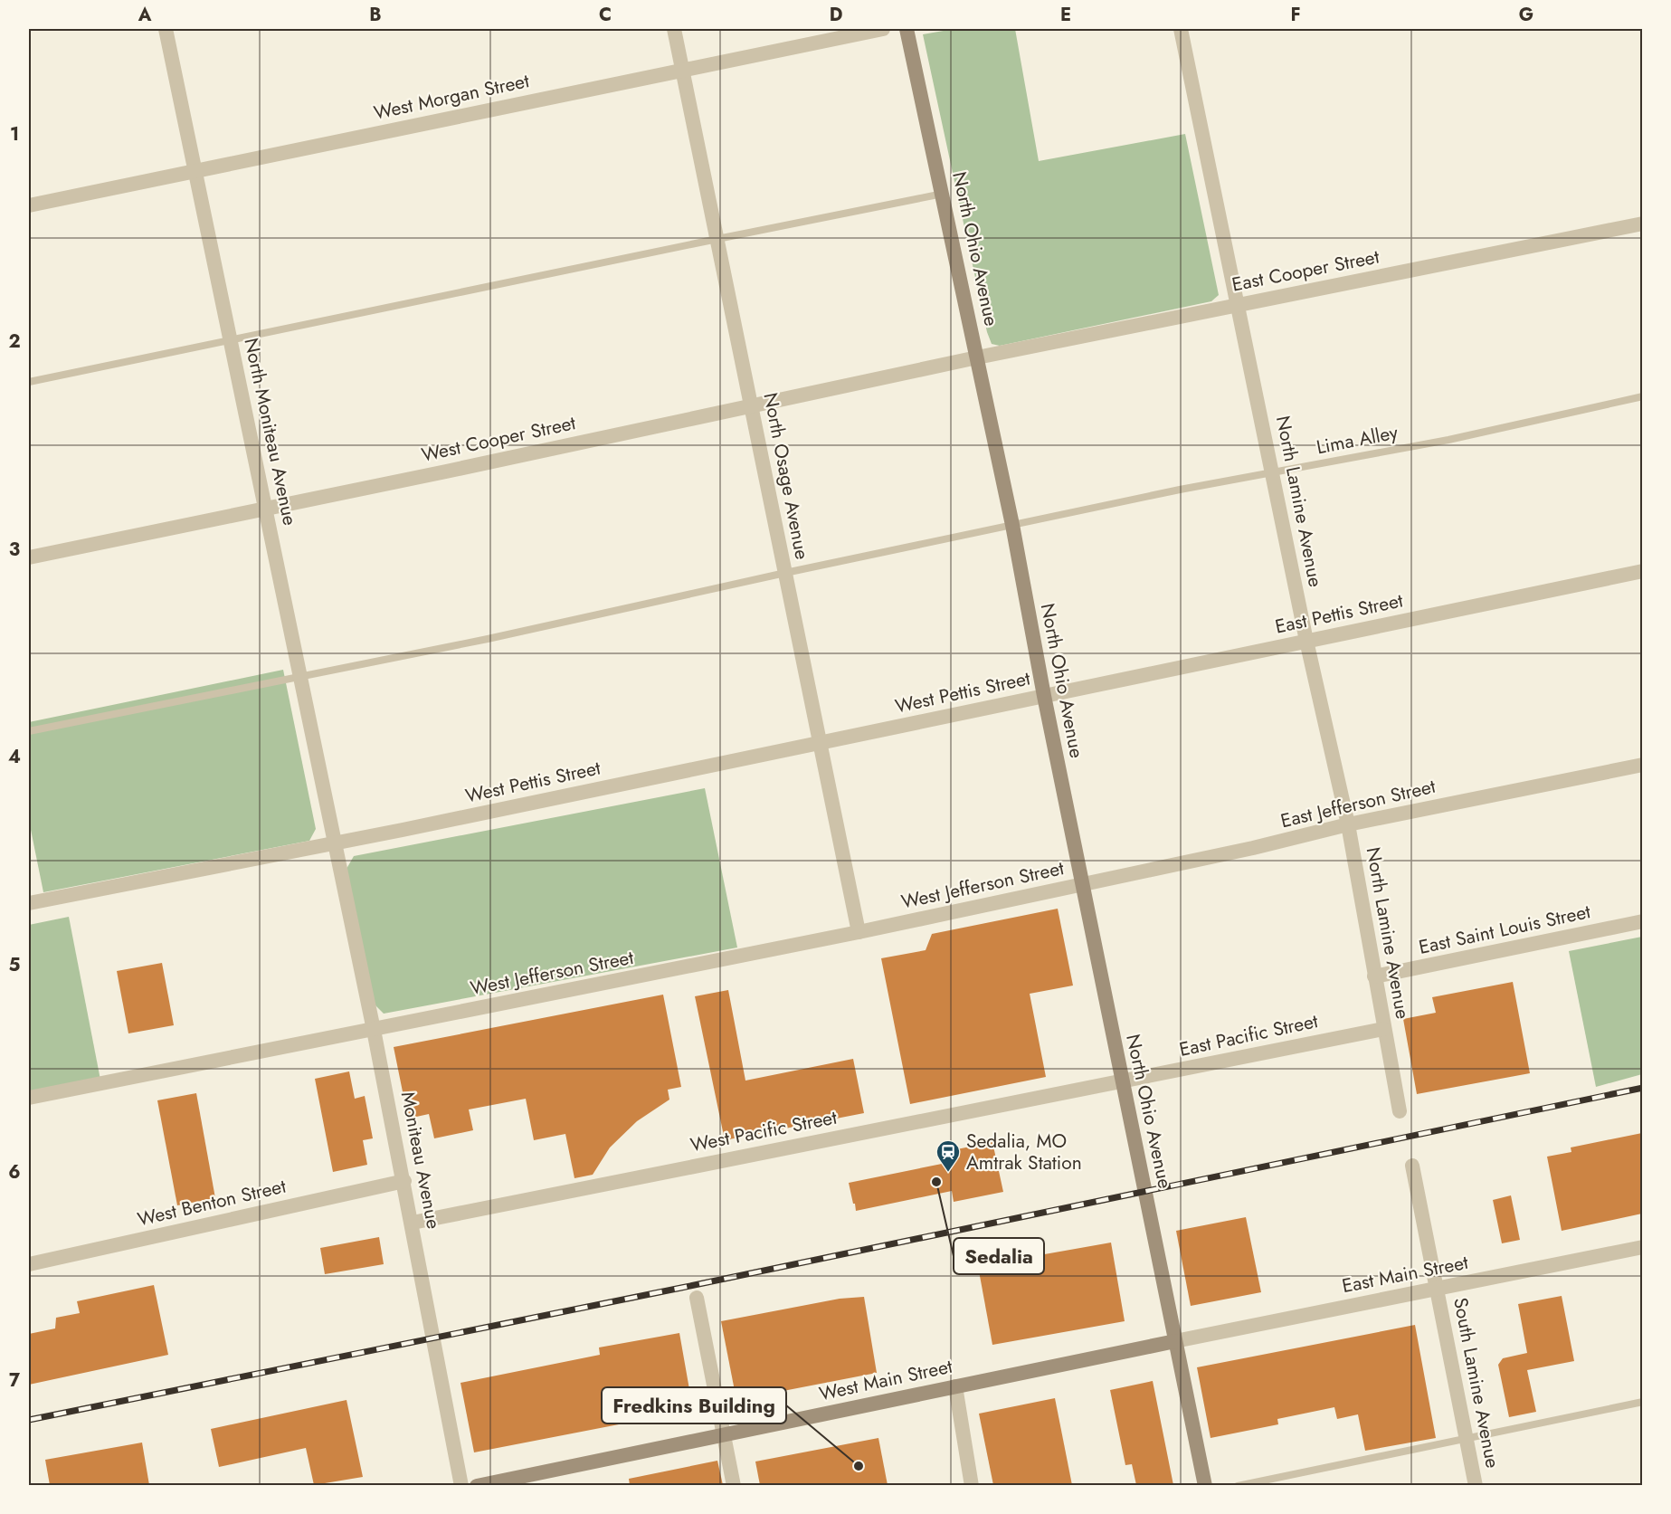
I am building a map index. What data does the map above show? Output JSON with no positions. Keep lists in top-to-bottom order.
{
  "streets": {
    "main road": ["North Ohio Avenue", "West Main Street"],
    "street": [
      "West Morgan Street",
      "East Cooper Street",
      "North Moniteau Avenue",
      "West Cooper Street",
      "North Osage Avenue",
      "North Lamine Avenue",
      "East Pettis Street",
      "West Pettis Street",
      "East Jefferson Street",
      "West Jefferson Street",
      "East Saint Louis Street",
      "East Pacific Street",
      "West Pacific Street",
      "Moniteau Avenue",
      "West Benton Street",
      "East Main Street",
      "South Lamine Avenue"
    ],
    "lane": ["Lima Alley"]
  },
  "crossings": [
    ["West Morgan Street", "North Moniteau Avenue"],
    ["West Morgan Street", "North Osage Avenue"],
    ["North Ohio Avenue", "East Cooper Street"],
    ["North Ohio Avenue", "West Cooper Street"],
    ["North Ohio Avenue", "Lima Alley"],
    ["North Ohio Avenue", "East Pettis Street"],
    ["North Ohio Avenue", "West Pettis Street"],
    ["North Ohio Avenue", "East Jefferson Street"],
    ["North Ohio Avenue", "West Jefferson Street"],
    ["North Ohio Avenue", "East Pacific Street"],
    ["North Ohio Avenue", "West Pacific Street"],
    ["North Ohio Avenue", "East Main Street"],
    ["North Ohio Avenue", "West Main Street"],
    ["East Cooper Street", "West Cooper Street"],
    ["East Cooper Street", "North Lamine Avenue"],
    ["North Moniteau Avenue", "West Cooper Street"],
    ["North Moniteau Avenue", "Lima Alley"],
    ["North Moniteau Avenue", "West Pettis Street"],
    ["North Moniteau Avenue", "Moniteau Avenue"],
    ["West Cooper Street", "North Osage Avenue"],
    ["Lima Alley", "North Osage Avenue"],
    ["Lima Alley", "North Lamine Avenue"],
    ["North Osage Avenue", "West Pettis Street"],
    ["North Osage Avenue", "West Jefferson Street"],
    ["North Lamine Avenue", "East Pettis Street"],
    ["North Lamine Avenue", "East Jefferson Street"],
    ["North Lamine Avenue", "East Saint Louis Street"],
    ["North Lamine Avenue", "East Pacific Street"],
    ["East Pettis Street", "West Pettis Street"],
    ["West Pettis Street", "Moniteau Avenue"],
    ["East Jefferson Street", "West Jefferson Street"],
    ["West Jefferson Street", "Moniteau Avenue"],
    ["East Pacific Street", "West Pacific Street"],
    ["West Pacific Street", "Moniteau Avenue"],
    ["Moniteau Avenue", "West Benton Street"],
    ["East Main Street", "West Main Street"],
    ["East Main Street", "South Lamine Avenue"]
  ],
  "places": {
    "station": ["Sedalia, MO Amtrak Station"],
    "other": ["Sedalia", "Fredkins Building"]
  },
  "grid": {
    "columns": [
      "A",
      "B",
      "C",
      "D",
      "E",
      "F",
      "G"
    ],
    "rows": [
      "1",
      "2",
      "3",
      "4",
      "5",
      "6",
      "7"
    ]
  }
}
